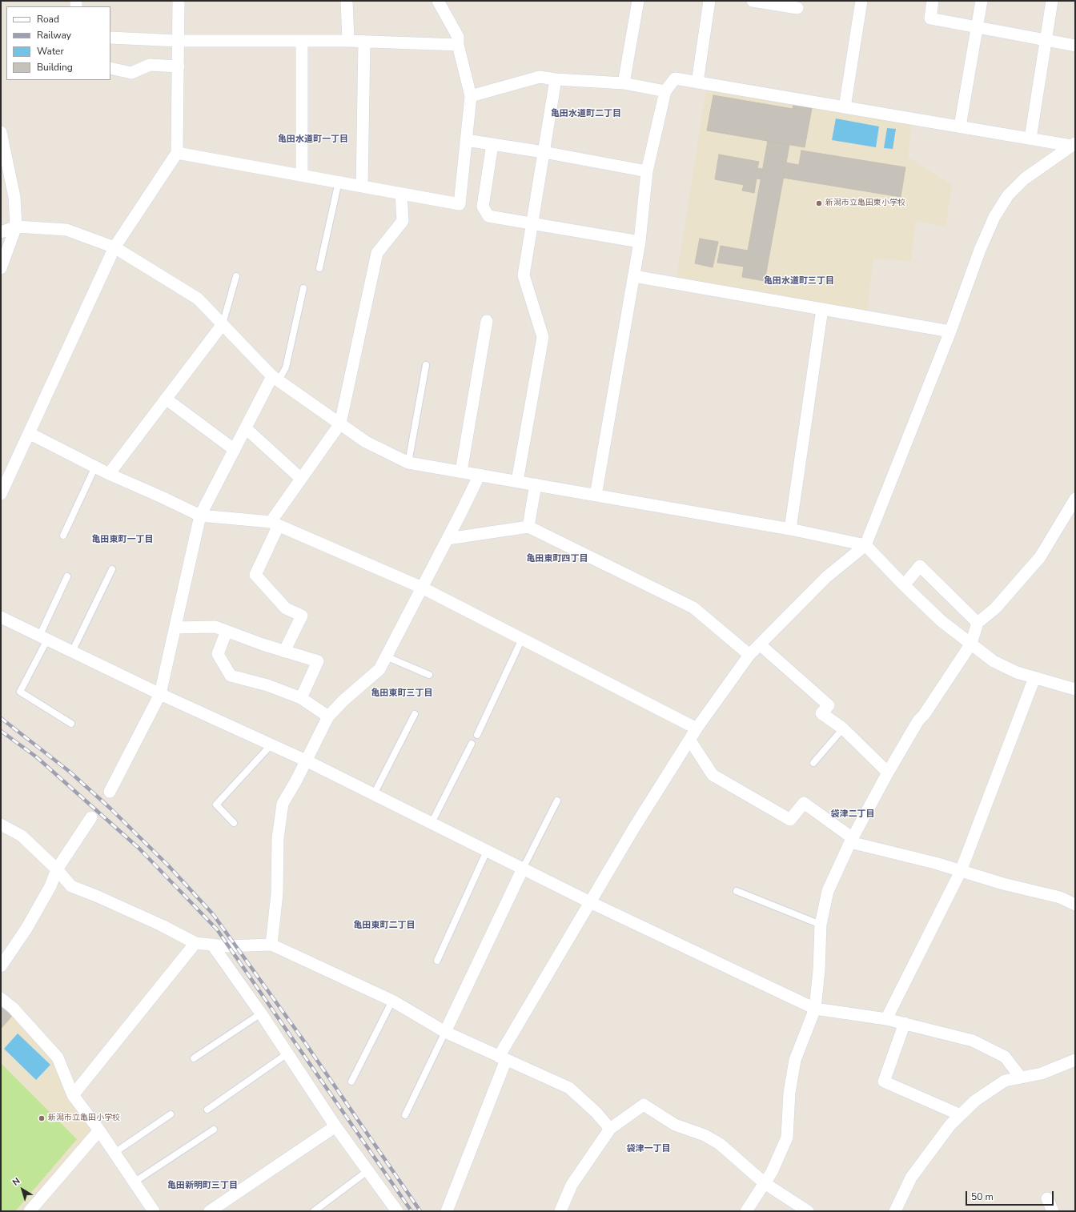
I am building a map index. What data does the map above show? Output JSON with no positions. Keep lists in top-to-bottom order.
{
  "districts": [
    "亀田水道町二丁目",
    "亀田水道町一丁目",
    "亀田水道町三丁目",
    "亀田東町一丁目",
    "亀田東町四丁目",
    "亀田東町三丁目",
    "袋津二丁目",
    "亀田東町二丁目",
    "袋津一丁目",
    "亀田新明町三丁目"
  ],
  "places": ["新潟市立亀田東小学校", "新潟市立亀田小学校"],
  "legend": [
    "Road",
    "Railway",
    "Water",
    "Building"
  ],
  "scale_bar": "50 m",
  "north": "top left"
}
